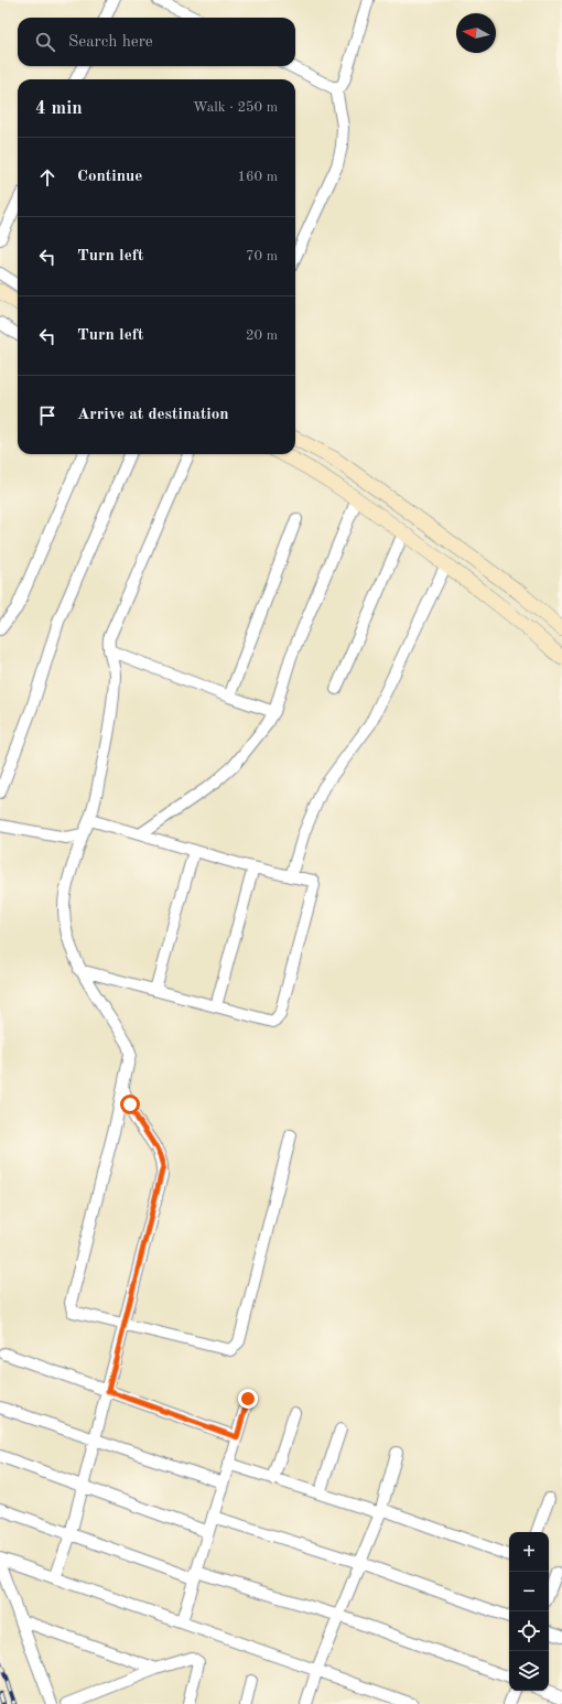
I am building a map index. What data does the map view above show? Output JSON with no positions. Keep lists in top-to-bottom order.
{
  "north": "left",
  "page": {
    "search": "Search here",
    "heading": ["4 min", "Walk · 250 m"],
    "list": [
      ["Continue", "160 m"],
      ["Turn left", "70 m"],
      ["Turn left", "20 m"],
      "Arrive at destination"
    ],
    "map_buttons": ["+", "−"]
  }
}
